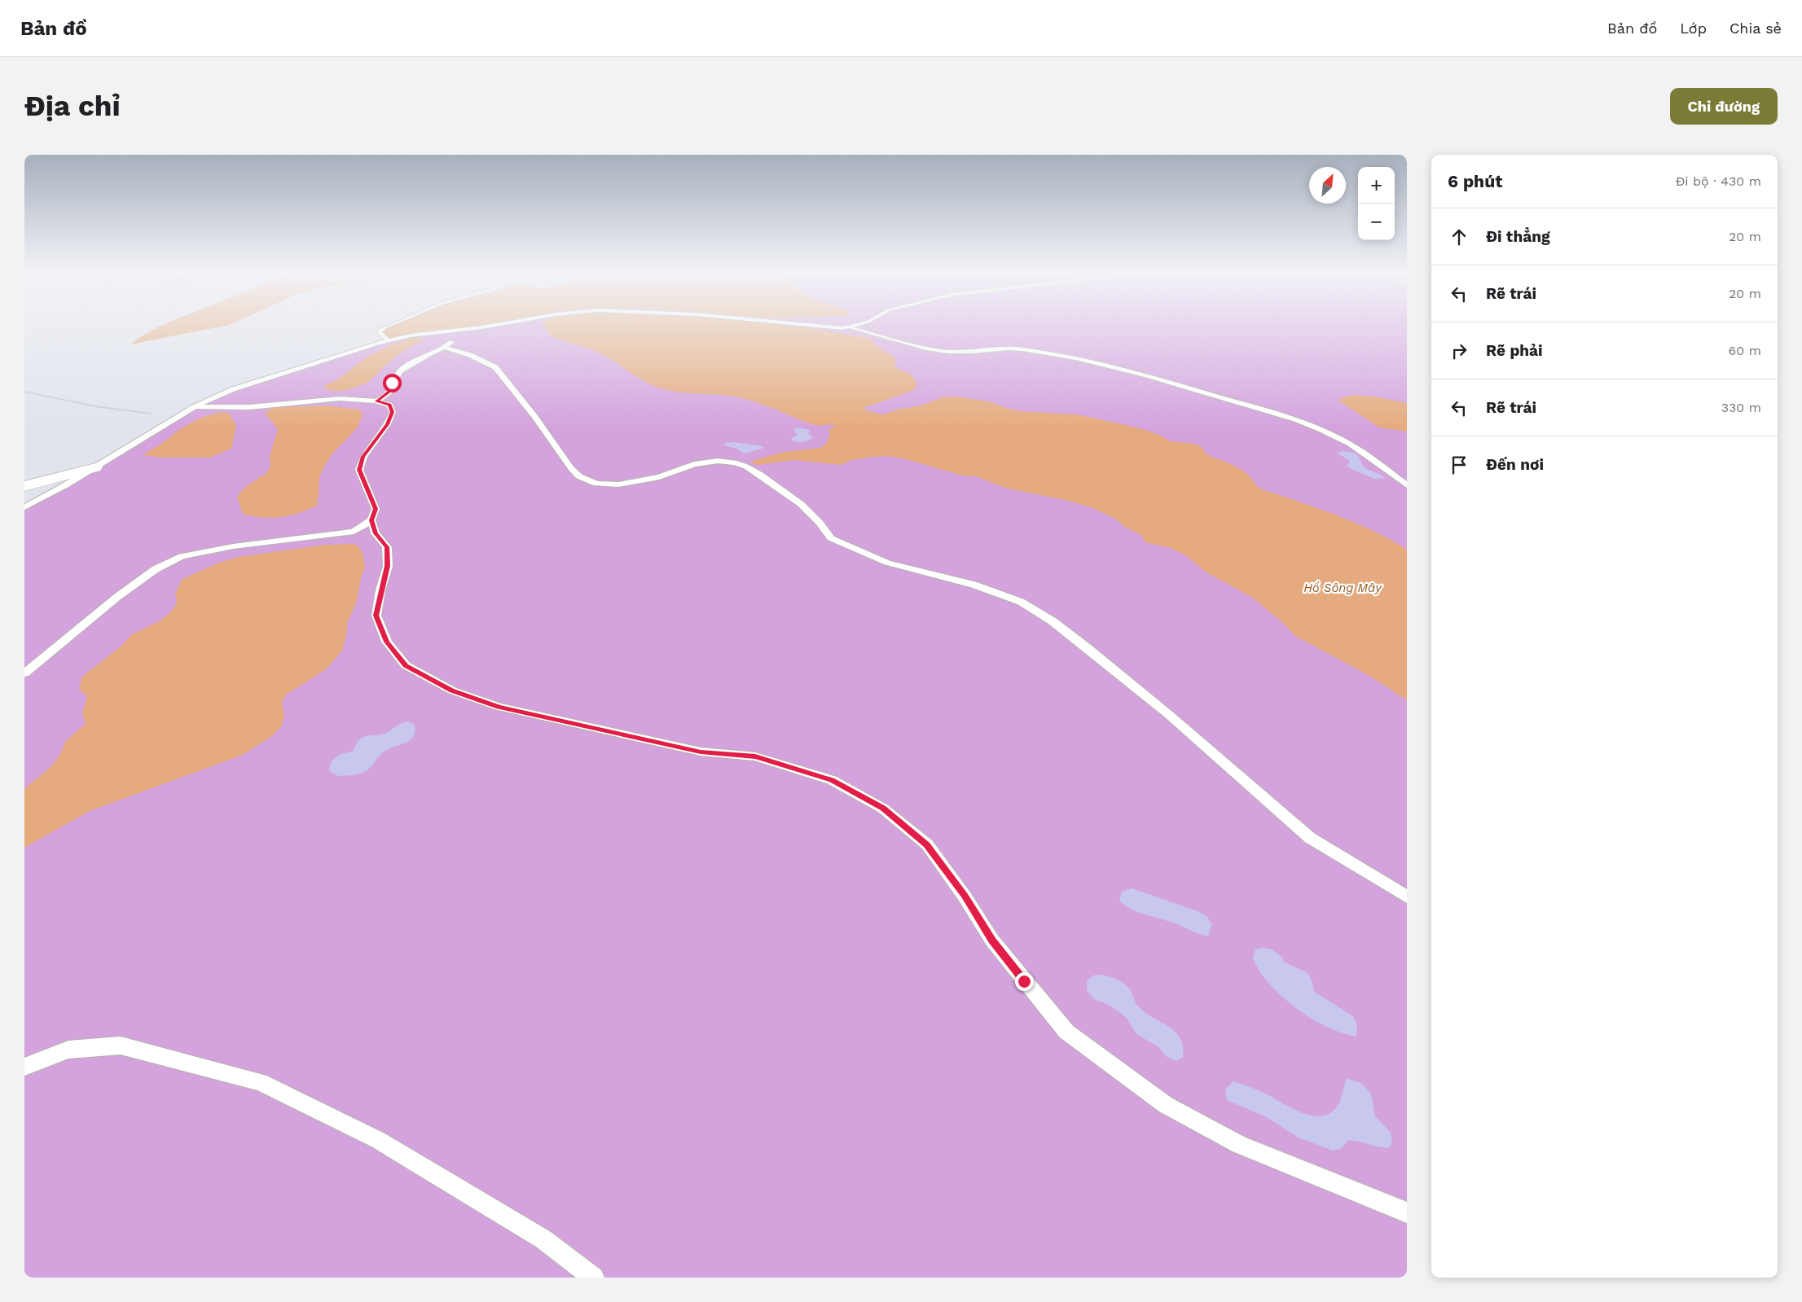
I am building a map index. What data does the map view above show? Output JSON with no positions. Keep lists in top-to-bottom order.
{
  "water": ["Hồ Sông Mây"],
  "north": "top right",
  "page": {
    "header": "Bản đồ",
    "nav": ["Bản đồ", "Lớp", "Chia sẻ"],
    "buttons": "Chỉ đường",
    "title": "Địa chỉ",
    "heading": ["6 phút", "Đi bộ · 430 m"],
    "map_buttons": ["+", "−"],
    "list": [
      ["Đi thẳng", "20 m"],
      ["Rẽ trái", "20 m"],
      ["Rẽ phải", "60 m"],
      ["Rẽ trái", "330 m"],
      "Đến nơi"
    ]
  }
}
